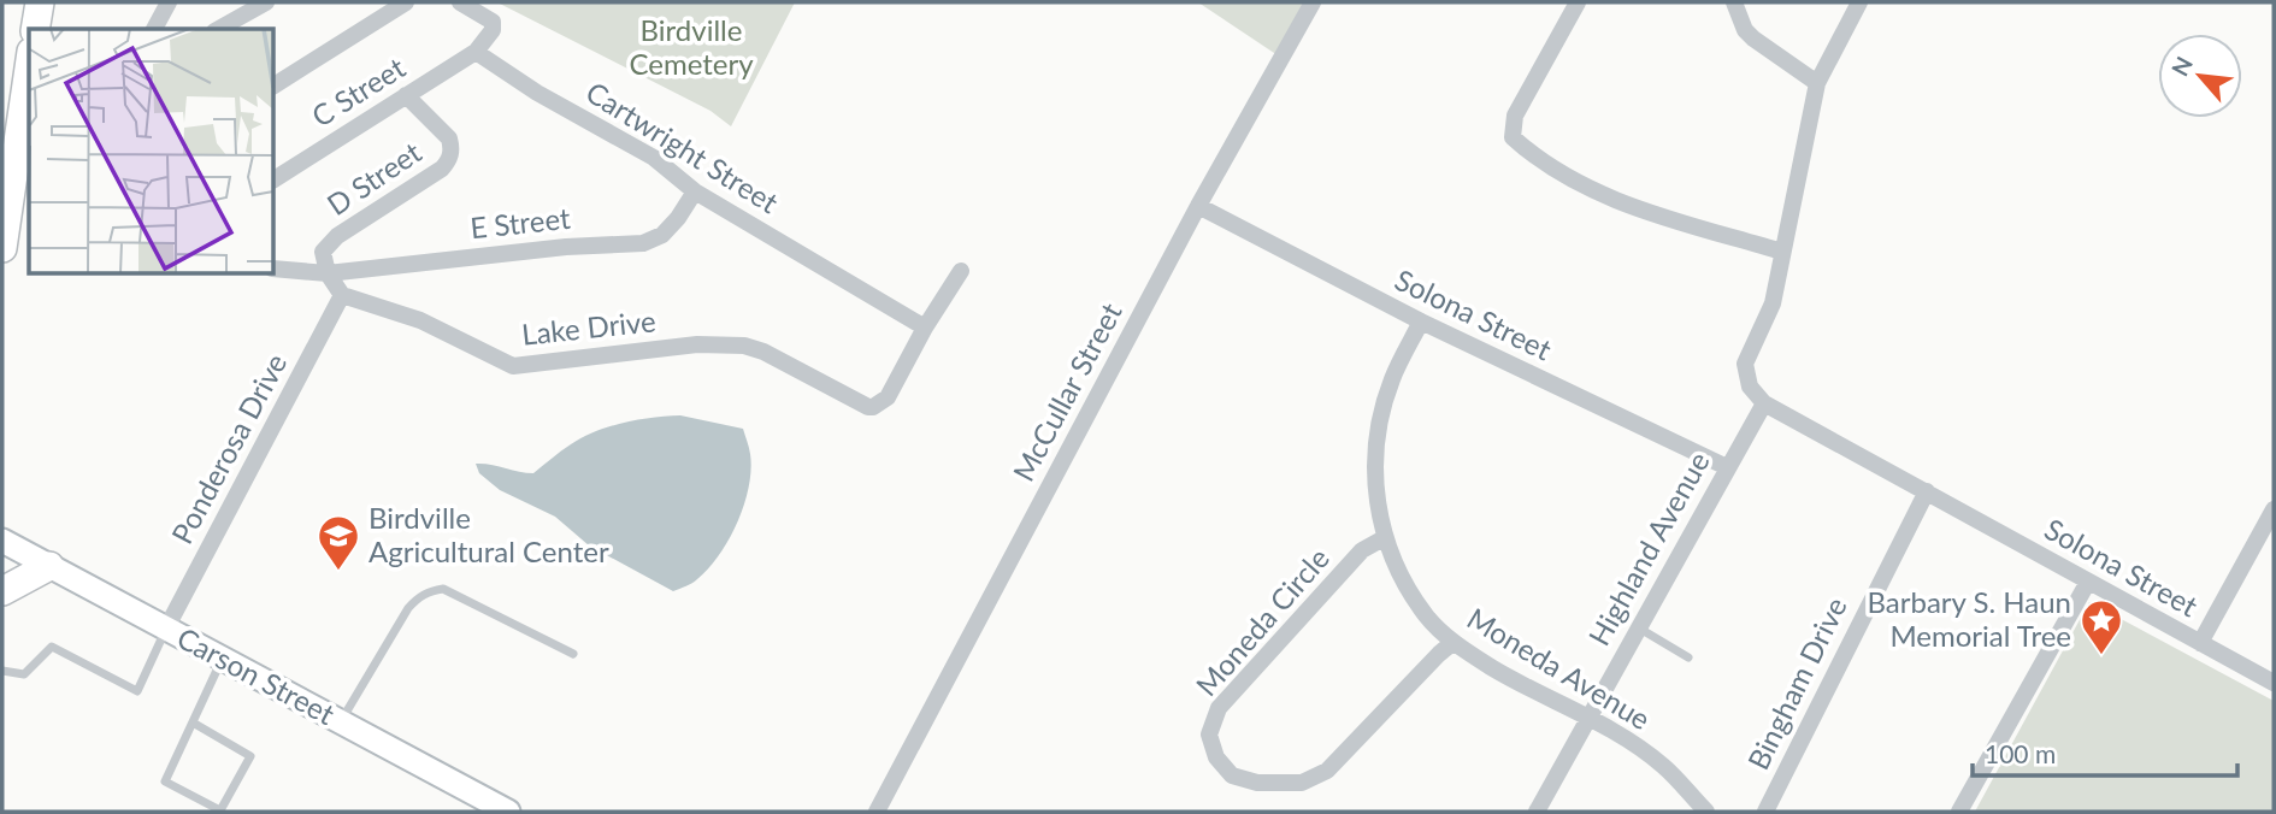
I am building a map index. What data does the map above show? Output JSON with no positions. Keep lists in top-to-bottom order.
{
  "streets": {
    "street": [
      "C Street",
      "Cartwright Street",
      "D Street",
      "E Street",
      "Solona Street",
      "Lake Drive",
      "McCullar Street",
      "Ponderosa Drive",
      "Highland Avenue",
      "Moneda Circle",
      "Moneda Avenue",
      "Carson Street",
      "Bingham Drive"
    ]
  },
  "crossings": [
    ["C Street", "Cartwright Street"],
    ["C Street", "D Street"],
    ["Cartwright Street", "E Street"],
    ["Cartwright Street", "Lake Drive"],
    ["D Street", "E Street"],
    ["Solona Street", "McCullar Street"],
    ["Solona Street", "Highland Avenue"],
    ["Solona Street", "Moneda Avenue"],
    ["Solona Street", "Bingham Drive"],
    ["Lake Drive", "Ponderosa Drive"],
    ["Ponderosa Drive", "Carson Street"],
    ["Highland Avenue", "Moneda Avenue"],
    ["Moneda Circle", "Moneda Avenue"]
  ],
  "parks": ["Birdville Cemetery"],
  "places": {
    "school or university": ["Birdville Agricultural Center"],
    "place": ["Barbary S. Haun Memorial Tree"]
  },
  "scale_bar": "100 m",
  "north": "top left"
}
